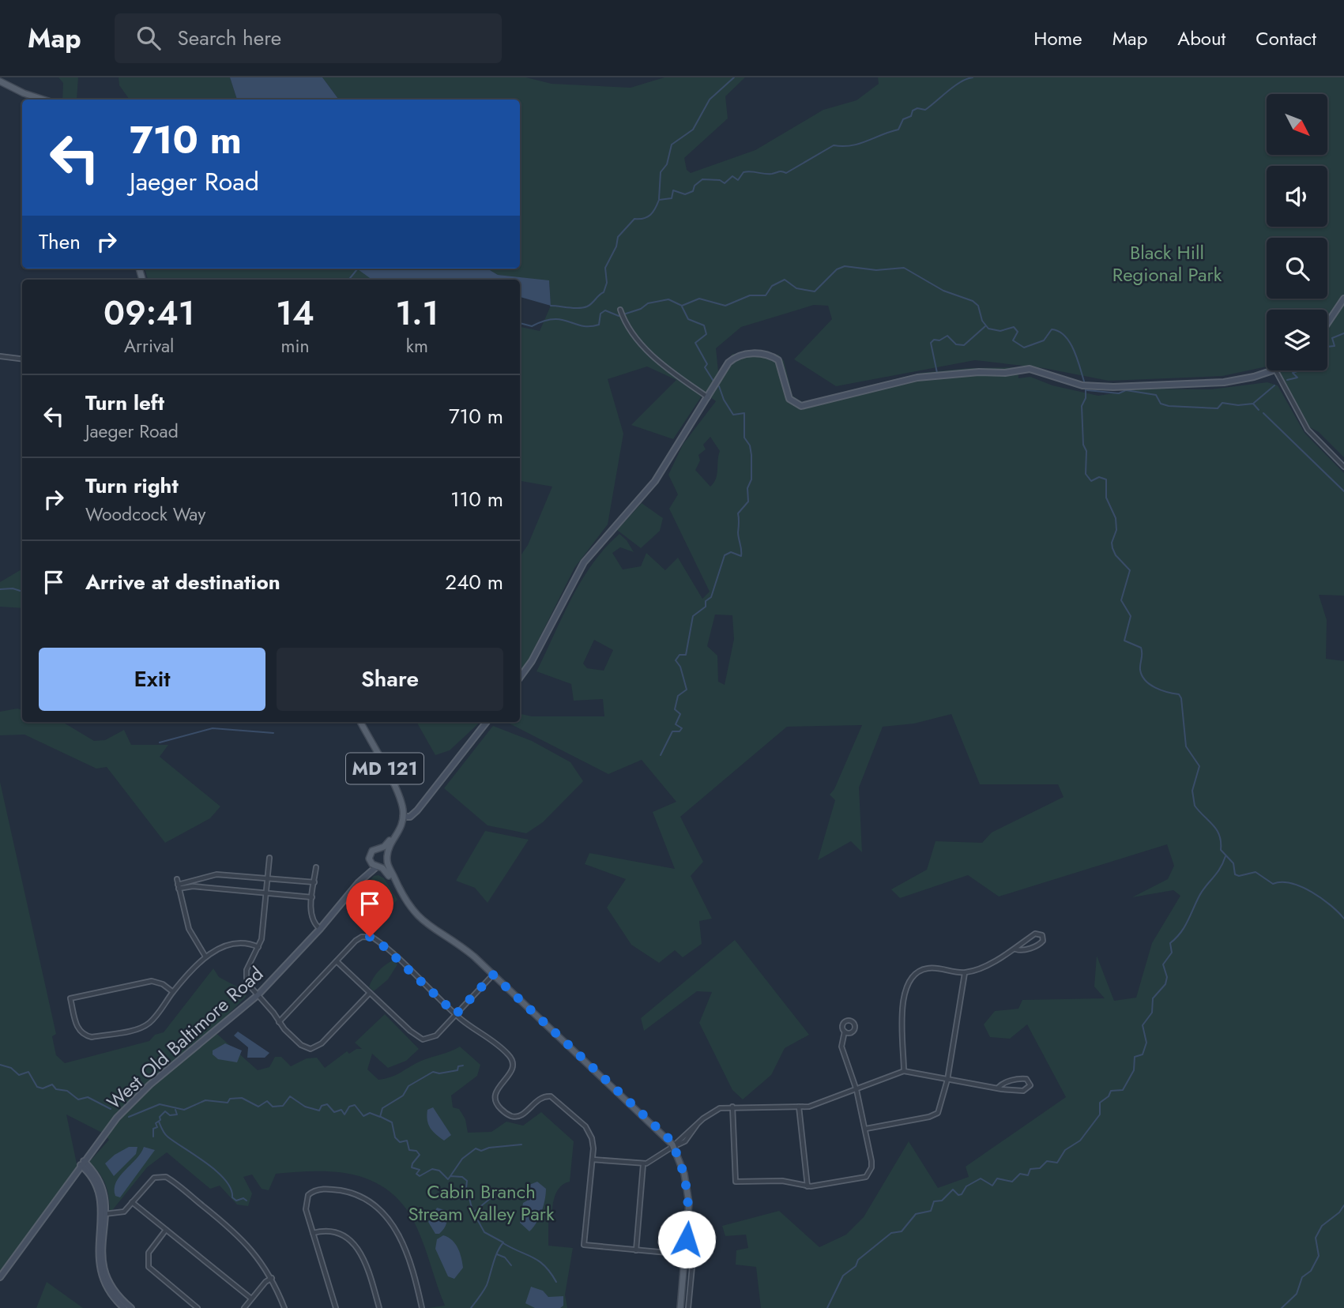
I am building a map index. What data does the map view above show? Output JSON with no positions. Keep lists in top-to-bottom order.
{
  "streets": {
    "main road": ["MD 121"],
    "street": ["West Old Baltimore Road"]
  },
  "parks": ["Black Hill Regional Park", "Cabin Branch Stream Valley Park"],
  "north": "bottom right",
  "page": {
    "header": "Map",
    "search": "Search here",
    "nav": [
      "Home",
      "Map",
      "About",
      "Contact"
    ],
    "turn": ["710 m", "Jaeger Road"],
    "then": "Then",
    "eta": [
      "09:41",
      "Arrival",
      "14",
      "min",
      "1.1",
      "km"
    ],
    "list": [
      {
        "name": "Turn left",
        "note": "Jaeger Road",
        "value": "710 m"
      },
      {
        "name": "Turn right",
        "note": "Woodcock Way",
        "value": "110 m"
      },
      {
        "name": "Arrive at destination",
        "value": "240 m"
      }
    ],
    "buttons": ["Exit", "Share"]
  }
}
